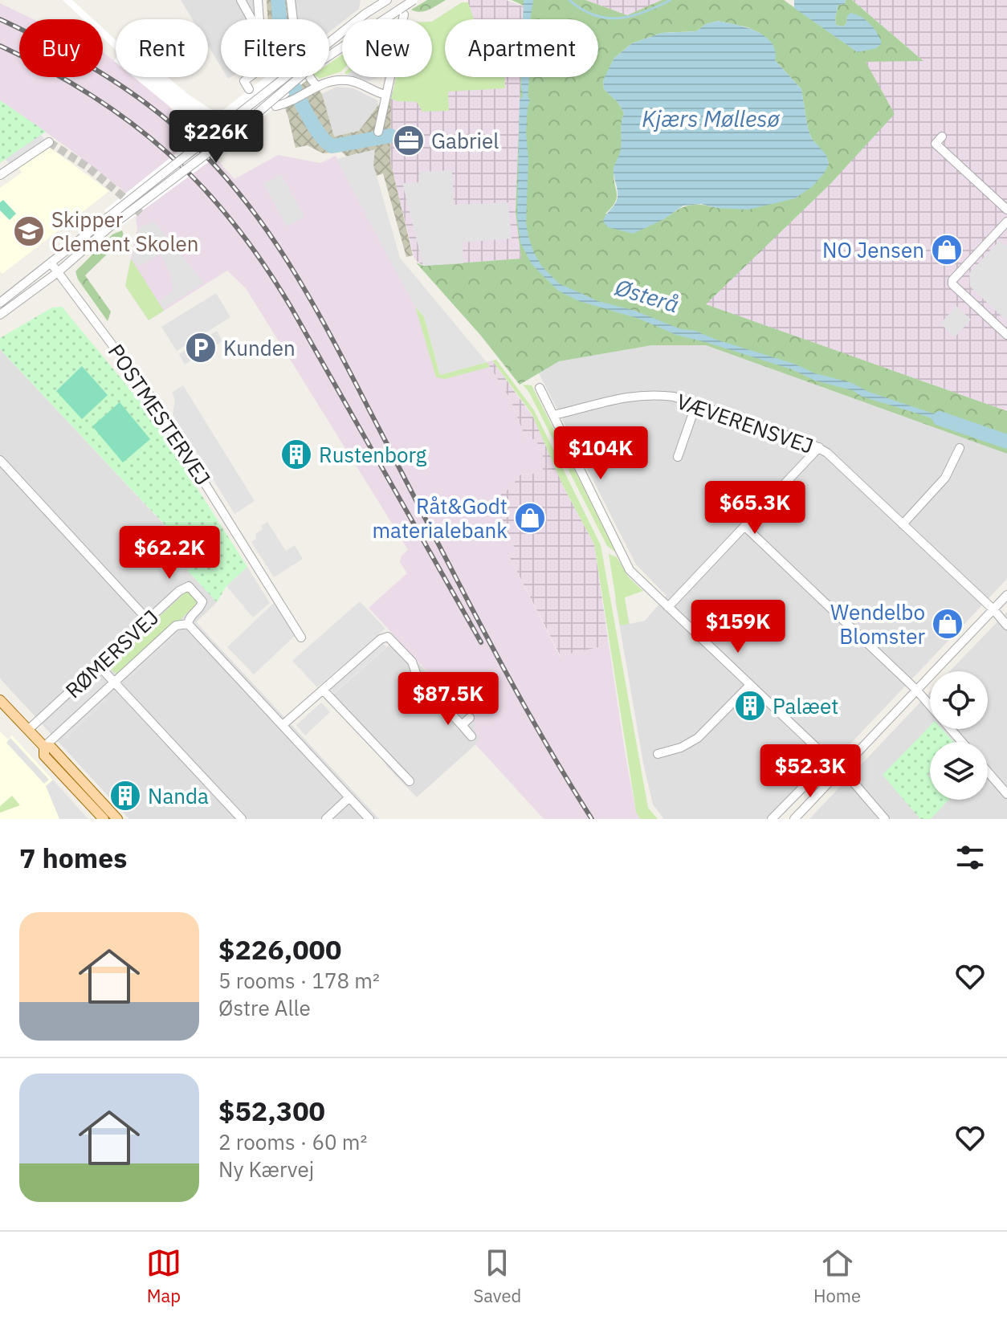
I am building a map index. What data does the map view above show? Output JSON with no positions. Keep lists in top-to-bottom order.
{
  "streets": {
    "street": ["POSTMESTERVEJ", "VÆVERENSVEJ", "RØMERSVEJ"]
  },
  "water": ["Kjærs Møllesø", "Østerå"],
  "places": {
    "office": ["Gabriel"],
    "school or university": ["Skipper Clement Skolen"],
    "shop": ["NO Jensen", "Råt&Godt materialebank", "Wendelbo Blomster"],
    "parking": ["Kunden"],
    "building": ["Rustenborg", "Palæet", "Nanda"]
  },
  "page": {
    "chip": [
      "Buy",
      "Rent",
      "Filters",
      "New",
      "Apartment"
    ],
    "price": [
      "$226K",
      "$104K",
      "$65.3K",
      "$62.2K",
      "$159K",
      "$87.5K",
      "$52.3K"
    ],
    "heading": "7 homes",
    "list": [
      {
        "name": "$226,000",
        "note": "5 rooms · 178 m² · Østre Alle"
      },
      {
        "name": "$52,300",
        "note": "2 rooms · 60 m² · Ny Kærvej"
      }
    ],
    "tabs": ["Map", "Saved", "Home"]
  }
}
